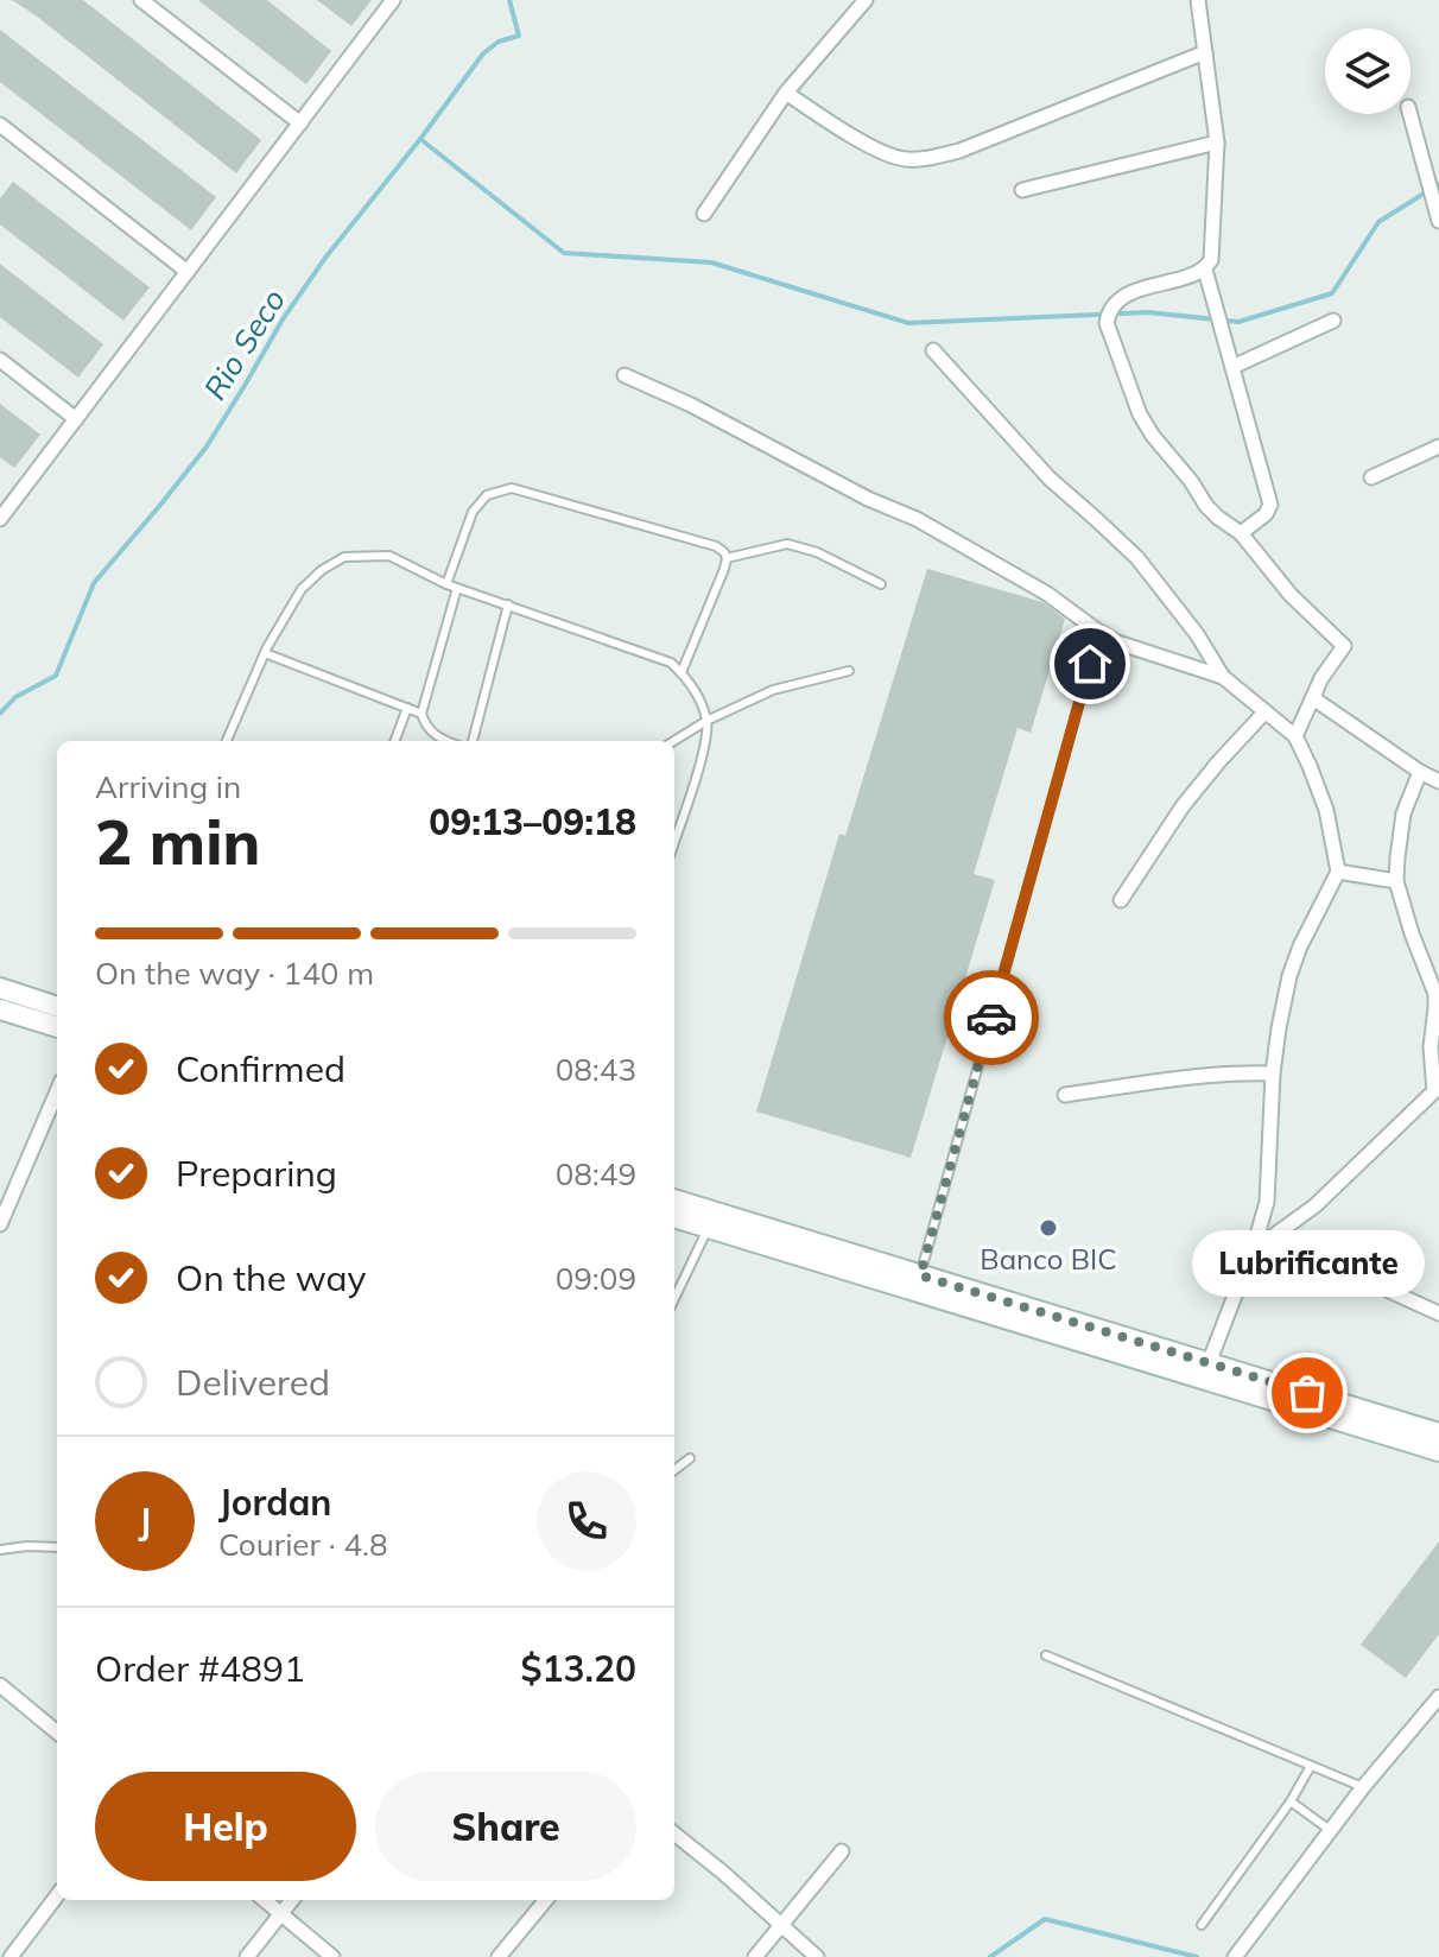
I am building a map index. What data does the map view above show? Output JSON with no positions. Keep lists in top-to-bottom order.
{
  "water": ["Rio Seco"],
  "places": ["Banco BIC", "Lubrificante"],
  "page": {
    "heading": ["2 min", "Arriving in", "09:13–09:18"],
    "panel": [
      "Jordan",
      "Courier · 4.8",
      "Order #4891",
      "$13.20"
    ],
    "bar": "On the way · 140 m",
    "list": [
      ["Confirmed", "08:43"],
      ["Preparing", "08:49"],
      ["On the way", "09:09"],
      "Delivered"
    ],
    "bubble": "Lubrificante",
    "round": "J",
    "buttons": ["Help", "Share"]
  }
}
